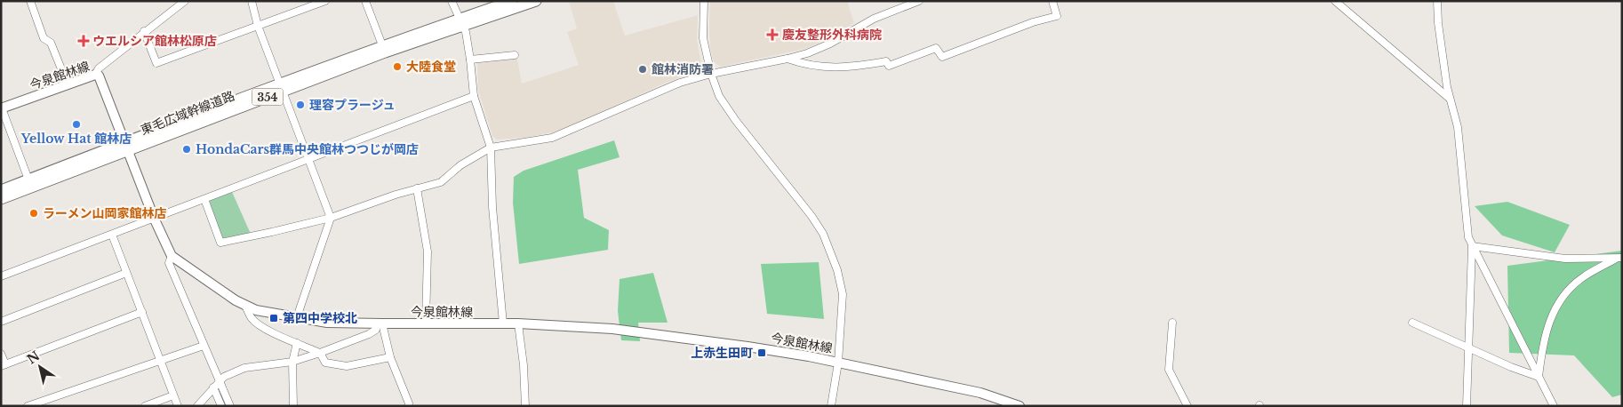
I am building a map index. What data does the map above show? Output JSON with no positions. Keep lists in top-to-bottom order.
{
  "streets": {
    "highway": ["354", "東毛広域幹線道路"],
    "main road": ["今泉館林線"]
  },
  "crossings": [
    ["今泉館林線", "東毛広域幹線道路"]
  ],
  "places": {
    "health": ["慶友整形外科病院", "ウエルシア館林松原店"],
    "other": [
      "大陸食堂",
      "館林消防署",
      "理容プラージュ",
      "Yellow Hat 館林店",
      "HondaCars群馬中央館林つつじが岡店",
      "ラーメン山岡家館林店"
    ],
    "transit": ["第四中学校北", "上赤生田町"]
  },
  "north": "top left"
}
